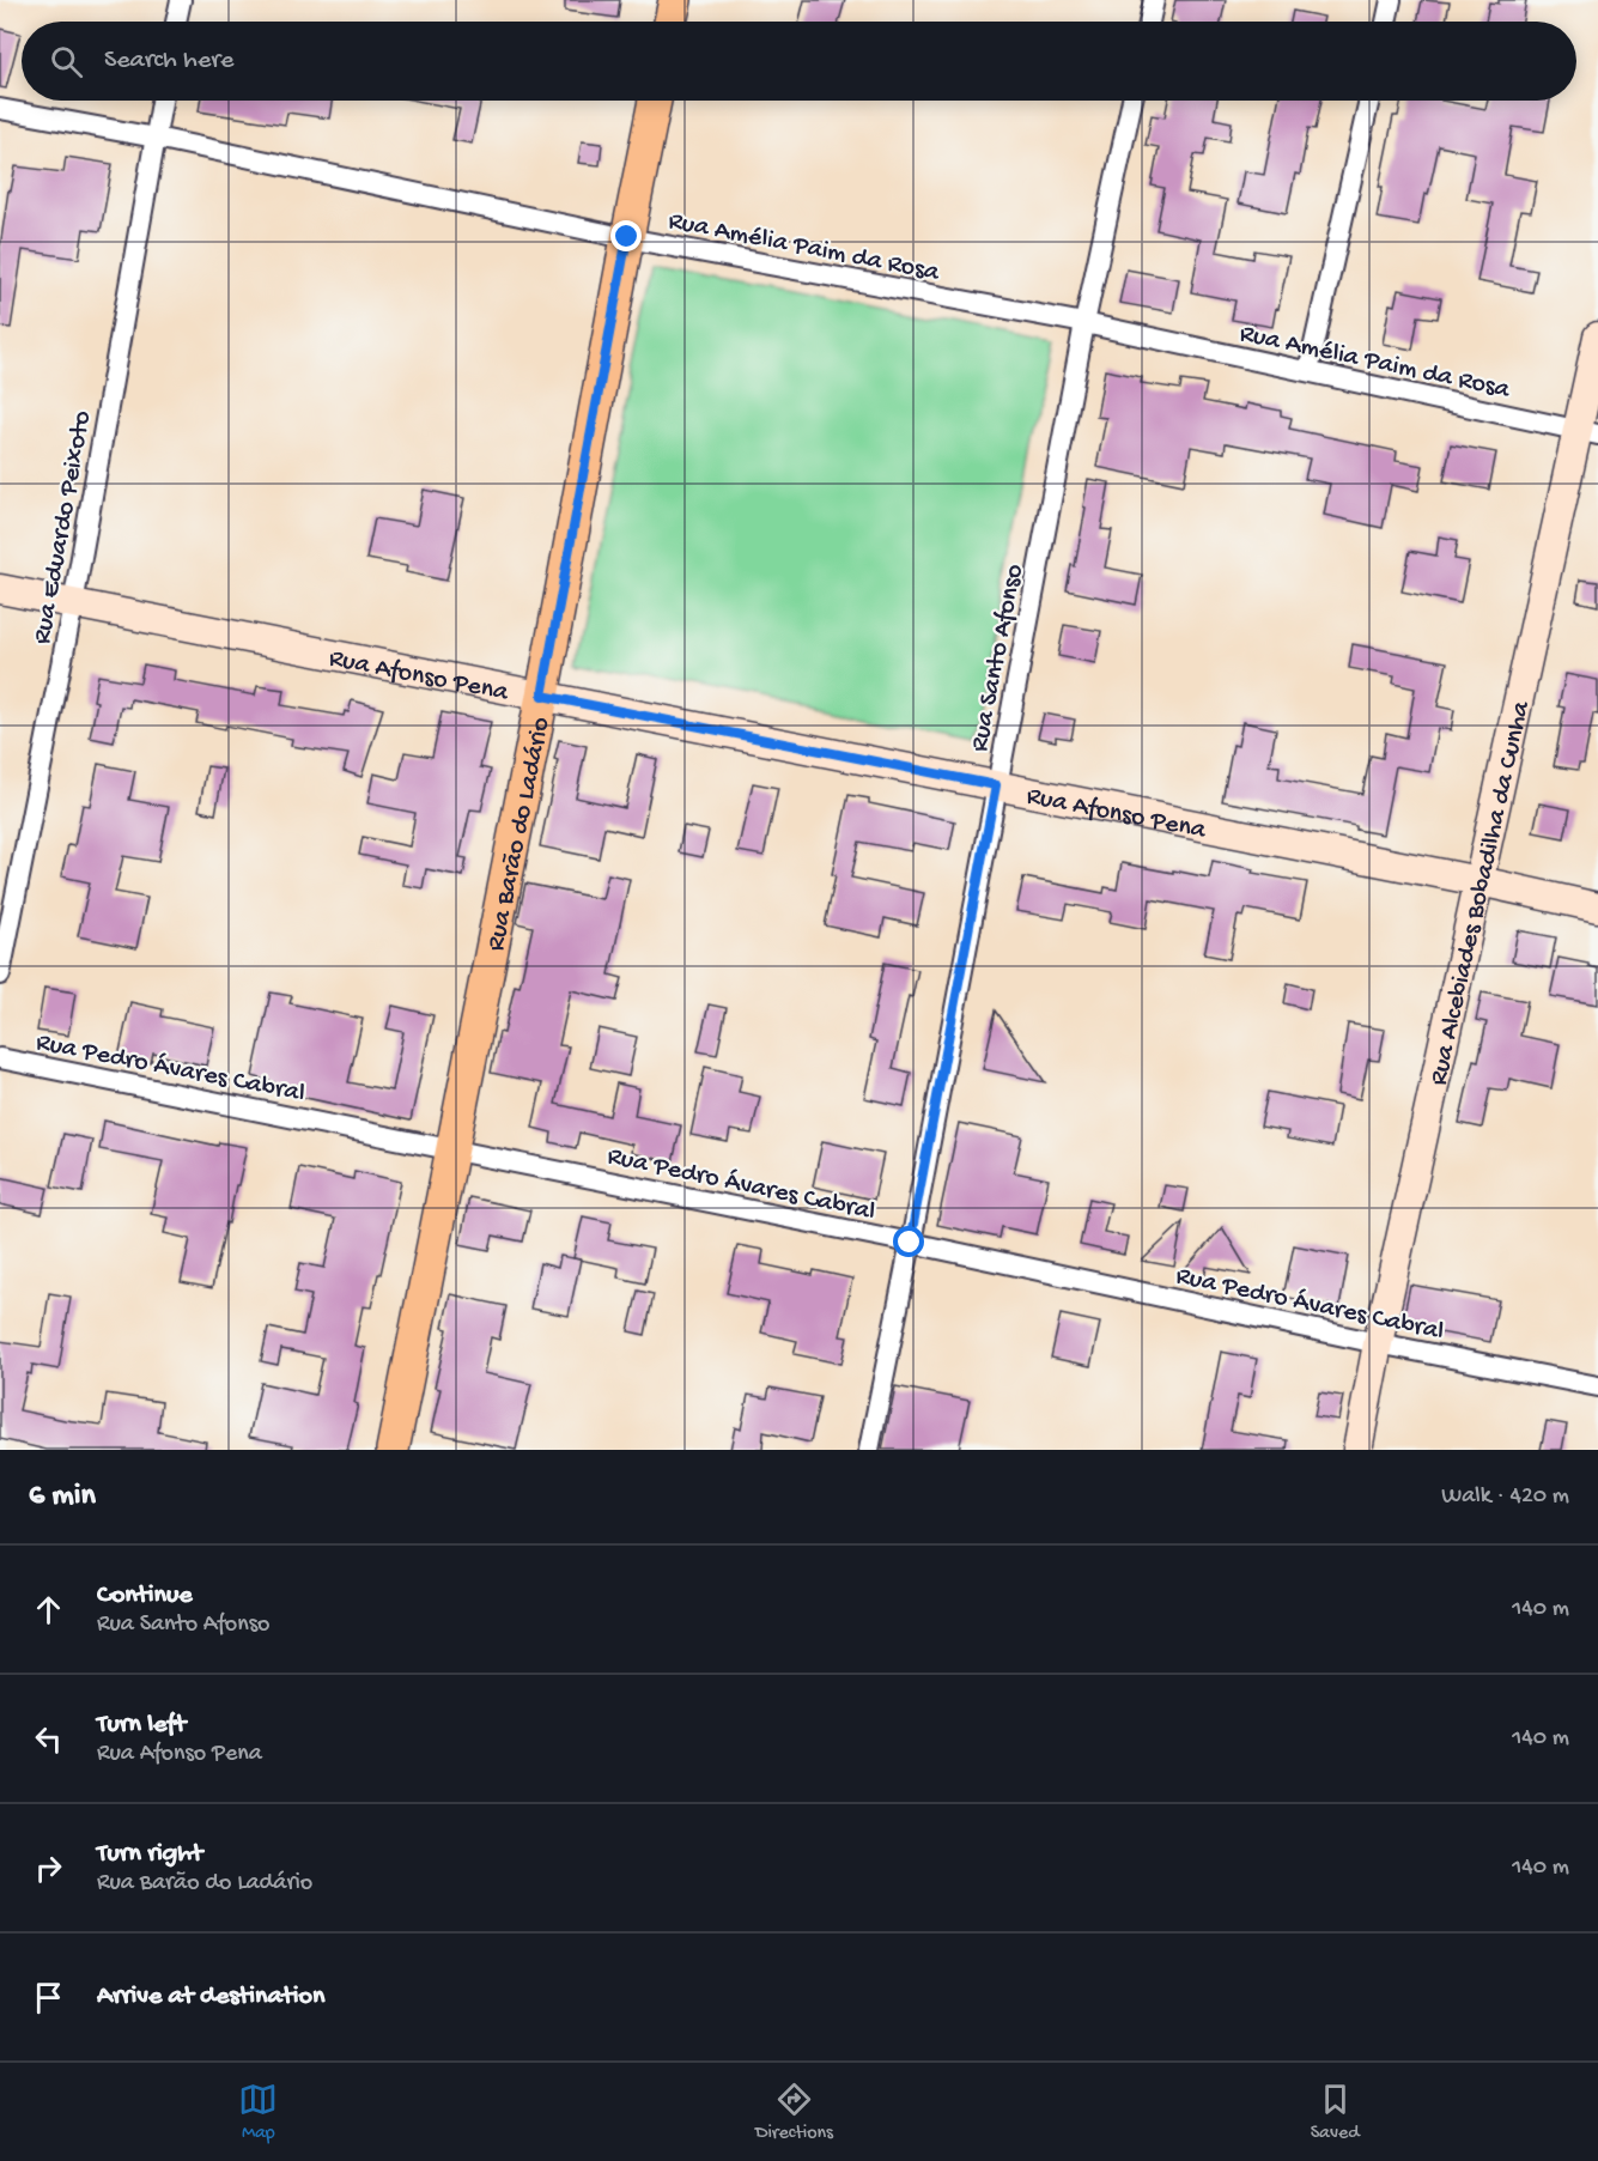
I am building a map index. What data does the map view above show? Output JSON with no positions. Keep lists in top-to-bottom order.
{
  "streets": {
    "main road": ["Rua Barão do Ladário"],
    "street": [
      "Rua Amélia Paim da Rosa",
      "Rua Eduardo Peixoto",
      "Rua Santo Afonso",
      "Rua Afonso Pena",
      "Rua Alcebiades Bobadilha da Cunha",
      "Rua Pedro Ávares Cabral"
    ]
  },
  "crossings": [
    ["Rua Amélia Paim da Rosa", "Rua Eduardo Peixoto"],
    ["Rua Amélia Paim da Rosa", "Rua Santo Afonso"],
    ["Rua Amélia Paim da Rosa", "Rua Barão do Ladário"],
    ["Rua Amélia Paim da Rosa", "Rua Alcebiades Bobadilha da Cunha"],
    ["Rua Eduardo Peixoto", "Rua Afonso Pena"],
    ["Rua Santo Afonso", "Rua Afonso Pena"],
    ["Rua Santo Afonso", "Rua Pedro Ávares Cabral"],
    ["Rua Afonso Pena", "Rua Barão do Ladário"],
    ["Rua Afonso Pena", "Rua Alcebiades Bobadilha da Cunha"],
    ["Rua Barão do Ladário", "Rua Pedro Ávares Cabral"],
    ["Rua Alcebiades Bobadilha da Cunha", "Rua Pedro Ávares Cabral"]
  ],
  "page": {
    "search": "Search here",
    "heading": ["6 min", "Walk · 420 m"],
    "list": [
      ["Continue", "Rua Santo Afonso", "140 m"],
      ["Turn left", "Rua Afonso Pena", "140 m"],
      ["Turn right", "Rua Barão do Ladário", "140 m"],
      "Arrive at destination"
    ],
    "nav": ["Map", "Directions", "Saved"]
  }
}
